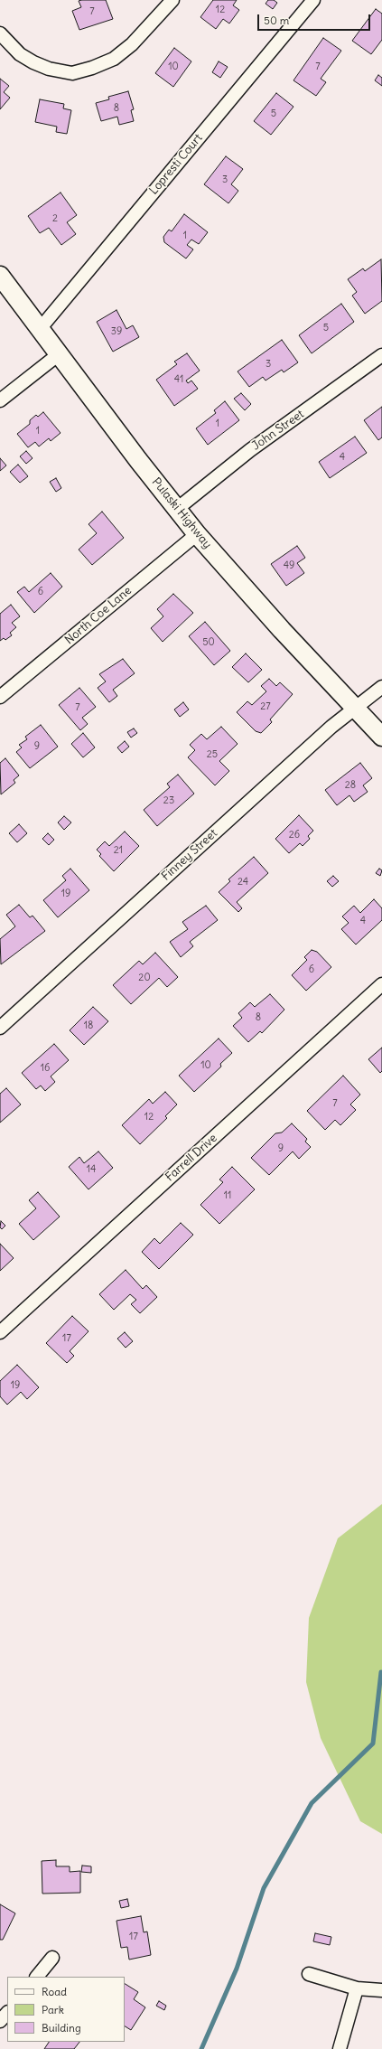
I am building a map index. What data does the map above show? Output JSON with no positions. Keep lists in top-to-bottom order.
{
  "streets": {
    "main road": ["Pulaski Highway"],
    "street": [
      "Lopresti Court",
      "John Street",
      "North Coe Lane",
      "Finney Street",
      "Farrell Drive"
    ]
  },
  "crossings": [
    ["Lopresti Court", "Pulaski Highway"],
    ["John Street", "Pulaski Highway"],
    ["Pulaski Highway", "North Coe Lane"],
    ["Pulaski Highway", "Finney Street"]
  ],
  "house_numbers": [
    "12",
    "7",
    "10",
    "7",
    "8",
    "5",
    "3",
    "2",
    "1",
    "5",
    "39",
    "3",
    "41",
    "1",
    "1",
    "4",
    "49",
    "6",
    "50",
    "27",
    "7",
    "9",
    "25",
    "28",
    "23",
    "26",
    "21",
    "24",
    "19",
    "4",
    "6",
    "20",
    "8",
    "18",
    "10",
    "16",
    "7",
    "12",
    "9",
    "14",
    "11",
    "17",
    "19",
    "17"
  ],
  "legend": ["Road", "Park", "Building"],
  "scale_bar": "50 m"
}
